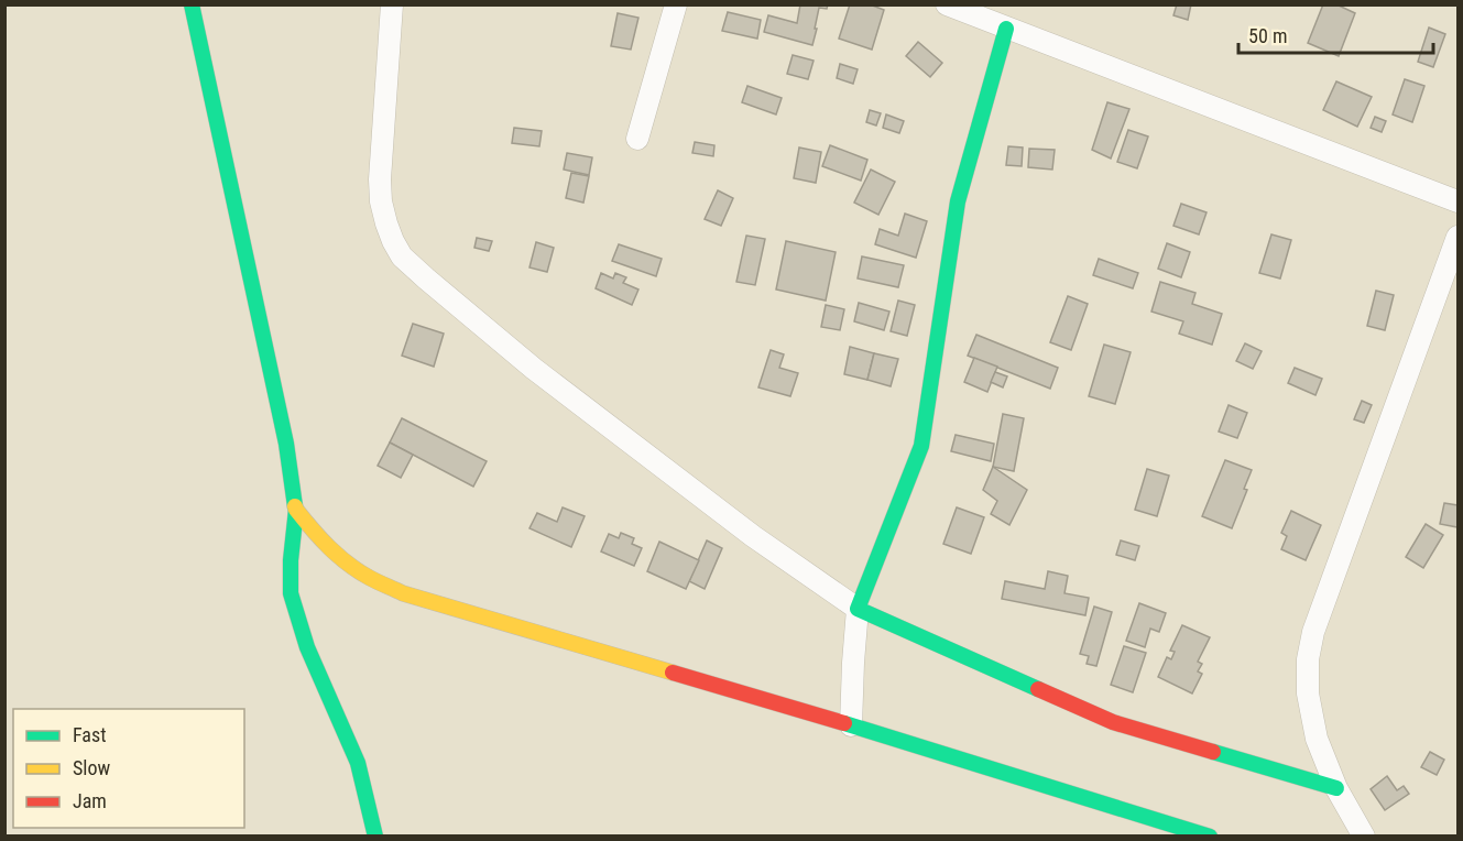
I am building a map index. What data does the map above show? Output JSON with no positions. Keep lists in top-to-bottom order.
{
  "legend": ["Fast", "Slow", "Jam"],
  "scale_bar": "50 m"
}
